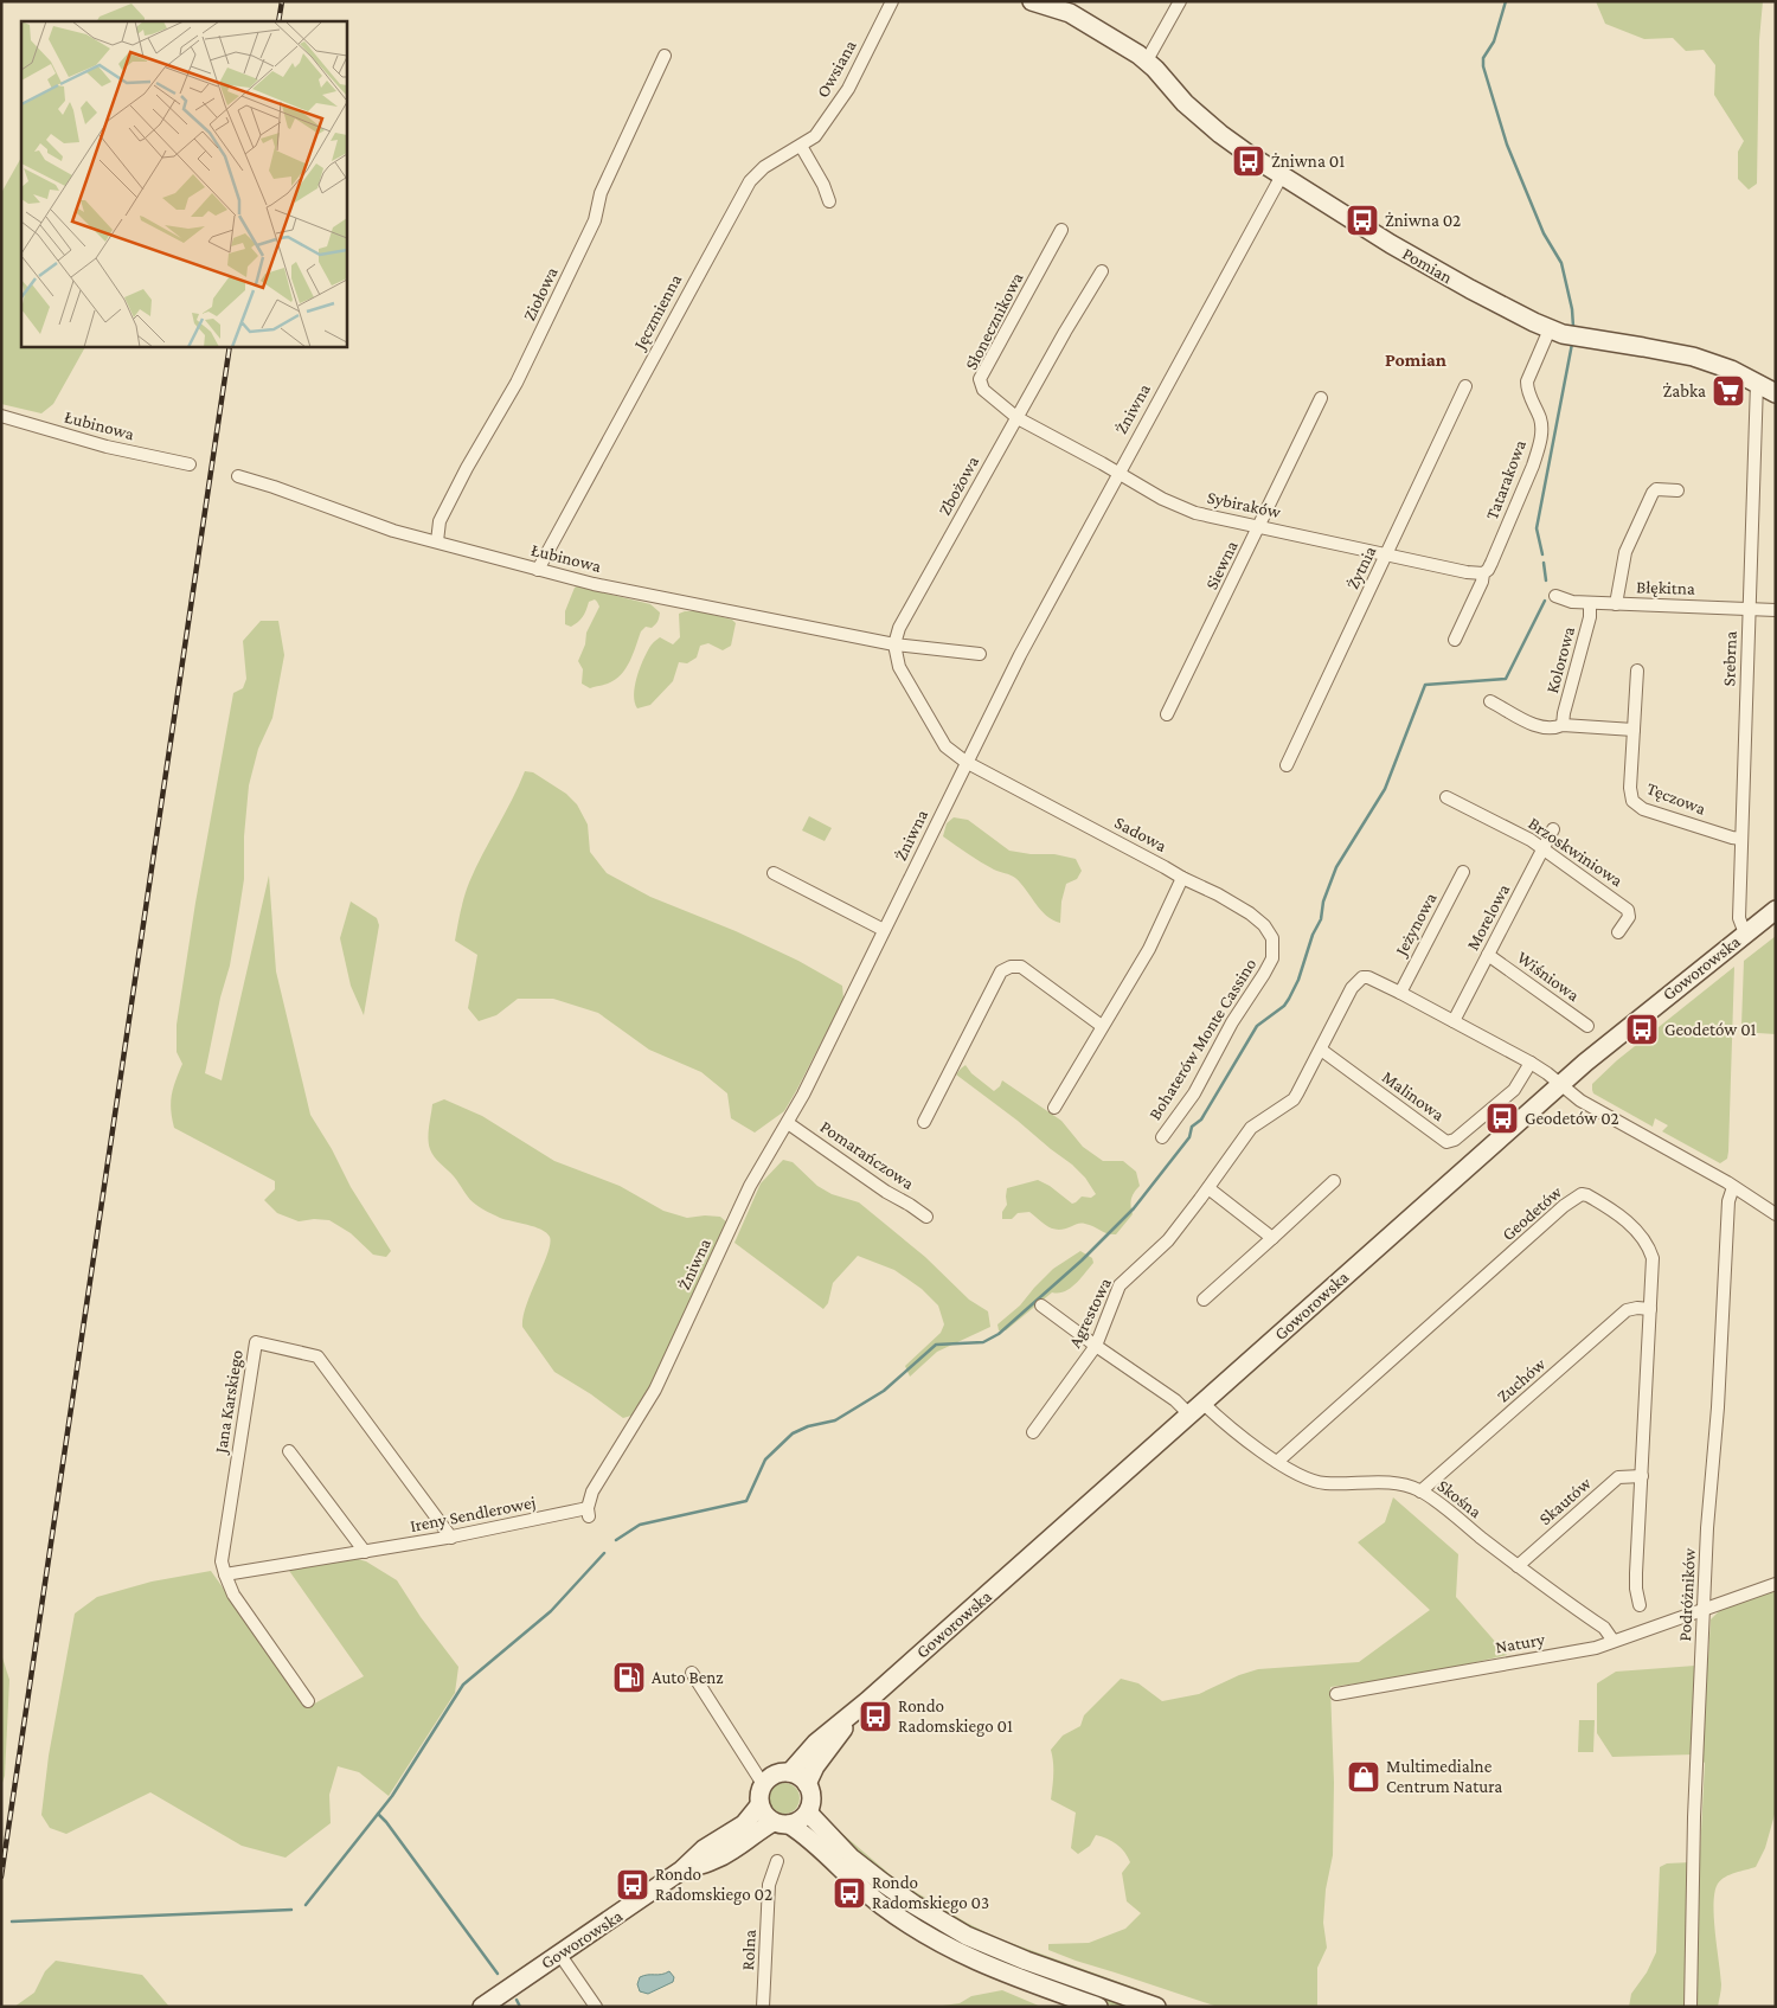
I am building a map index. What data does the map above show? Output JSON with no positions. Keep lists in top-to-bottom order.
{
  "streets": {
    "street": [
      "Owsiana",
      "Pomian",
      "Ziołowa",
      "Jęczmienna",
      "Słonecznikowa",
      "Żniwna",
      "Łubinowa",
      "Tatarakowa",
      "Zbożowa",
      "Sybiraków",
      "Siewna",
      "Żytnia",
      "Błękitna",
      "Srebrna",
      "Kolorowa",
      "Tęczowa",
      "Sadowa",
      "Brzoskwiniowa",
      "Morelowa",
      "Jeżynowa",
      "Goworowska",
      "Wiśniowa",
      "Bohaterów Monte Cassino",
      "Malinowa",
      "Pomarańczowa",
      "Geodetów",
      "Agrestowa",
      "Zuchów",
      "Jana Karskiego",
      "Skośna",
      "Skautów",
      "Ireny Sendlerowej",
      "Podróżników",
      "Natury",
      "Rolna"
    ]
  },
  "crossings": [
    ["Owsiana", "Jęczmienna"],
    ["Pomian", "Żniwna"],
    ["Pomian", "Tatarakowa"],
    ["Pomian", "Srebrna"],
    ["Ziołowa", "Łubinowa"],
    ["Jęczmienna", "Łubinowa"],
    ["Słonecznikowa", "Zbożowa"],
    ["Słonecznikowa", "Sybiraków"],
    ["Żniwna", "Sybiraków"],
    ["Żniwna", "Sadowa"],
    ["Żniwna", "Pomarańczowa"],
    ["Żniwna", "Ireny Sendlerowej"],
    ["Łubinowa", "Zbożowa"],
    ["Łubinowa", "Sadowa"],
    ["Tatarakowa", "Sybiraków"],
    ["Zbożowa", "Sybiraków"],
    ["Zbożowa", "Sadowa"],
    ["Sybiraków", "Siewna"],
    ["Sybiraków", "Żytnia"],
    ["Błękitna", "Srebrna"],
    ["Błękitna", "Kolorowa"],
    ["Srebrna", "Tęczowa"],
    ["Srebrna", "Goworowska"],
    ["Sadowa", "Bohaterów Monte Cassino"],
    ["Brzoskwiniowa", "Morelowa"],
    ["Morelowa", "Wiśniowa"],
    ["Jeżynowa", "Agrestowa"],
    ["Goworowska", "Skośna"],
    ["Malinowa", "Agrestowa"],
    ["Geodetów", "Zuchów"],
    ["Geodetów", "Skośna"],
    ["Geodetów", "Skautów"],
    ["Zuchów", "Skośna"],
    ["Jana Karskiego", "Ireny Sendlerowej"],
    ["Skośna", "Skautów"],
    ["Skośna", "Natury"],
    ["Podróżników", "Natury"]
  ],
  "districts": ["Pomian"],
  "places": {
    "bus stop": [
      "Żniwna 01",
      "Żniwna 02",
      "Geodetów 01",
      "Geodetów 02",
      "Rondo Radomskiego 01",
      "Rondo Radomskiego 02",
      "Rondo Radomskiego 03"
    ],
    "supermarket": ["Żabka"],
    "fuel station": ["Auto Benz"],
    "shop": ["Multimedialne Centrum Natura"]
  }
}
